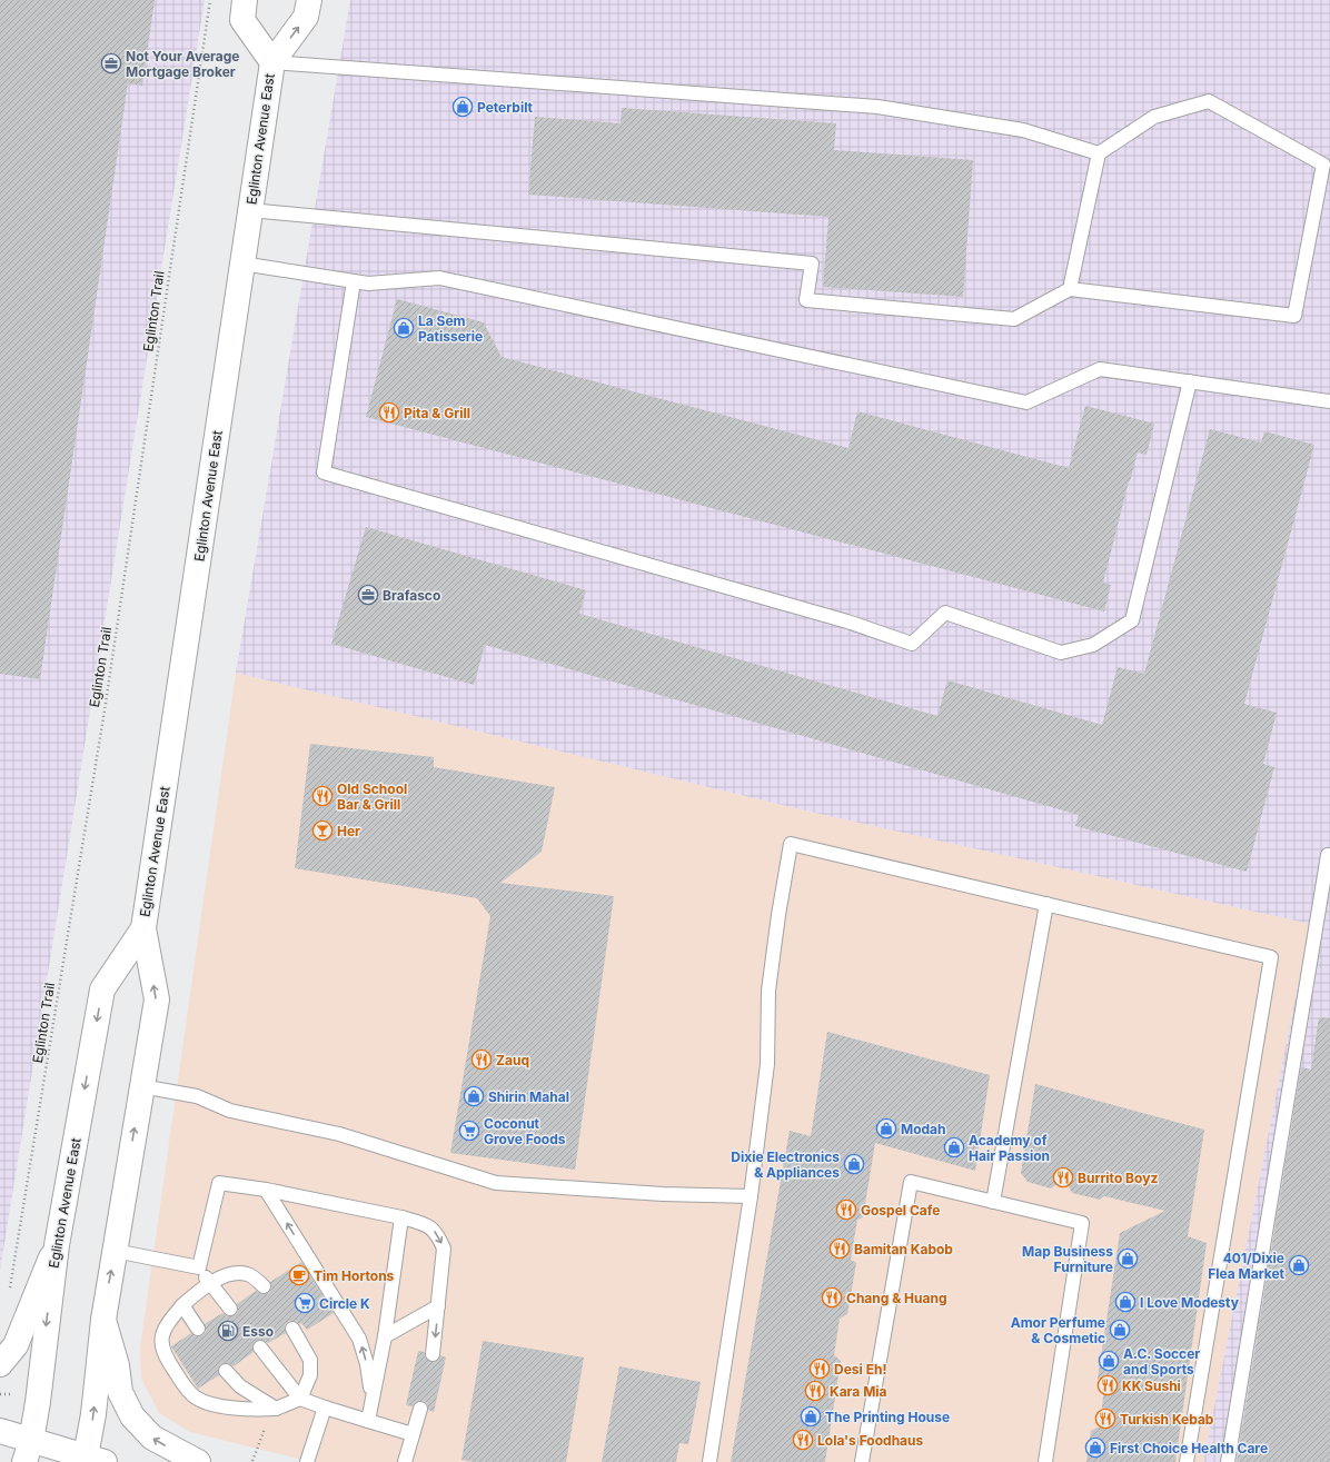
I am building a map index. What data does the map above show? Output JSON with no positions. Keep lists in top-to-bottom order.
{
  "streets": {
    "main road": ["Eglinton Avenue East"],
    "path": ["Eglinton Trail"]
  },
  "places": {
    "office": ["Not Your Average Mortgage Broker", "Brafasco"],
    "shop": [
      "Peterbilt",
      "La Sem Patisserie",
      "Shirin Mahal",
      "Modah",
      "Academy of Hair Passion",
      "Dixie Electronics & Appliances",
      "Map Business Furniture",
      "401/Dixie Flea Market",
      "I Love Modesty",
      "Amor Perfume & Cosmetic",
      "A.C. Soccer and Sports",
      "The Printing House",
      "First Choice Health Care"
    ],
    "restaurant": [
      "Pita & Grill",
      "Old School Bar & Grill",
      "Zauq",
      "Burrito Boyz",
      "Gospel Cafe",
      "Bamitan Kabob",
      "Chang & Huang",
      "Desi Eh!",
      "KK Sushi",
      "Kara Mia",
      "Turkish Kebab",
      "Lola's Foodhaus"
    ],
    "bar": ["Her"],
    "supermarket": ["Coconut Grove Foods", "Circle K"],
    "cafe": ["Tim Hortons"],
    "fuel station": ["Esso"]
  }
}
